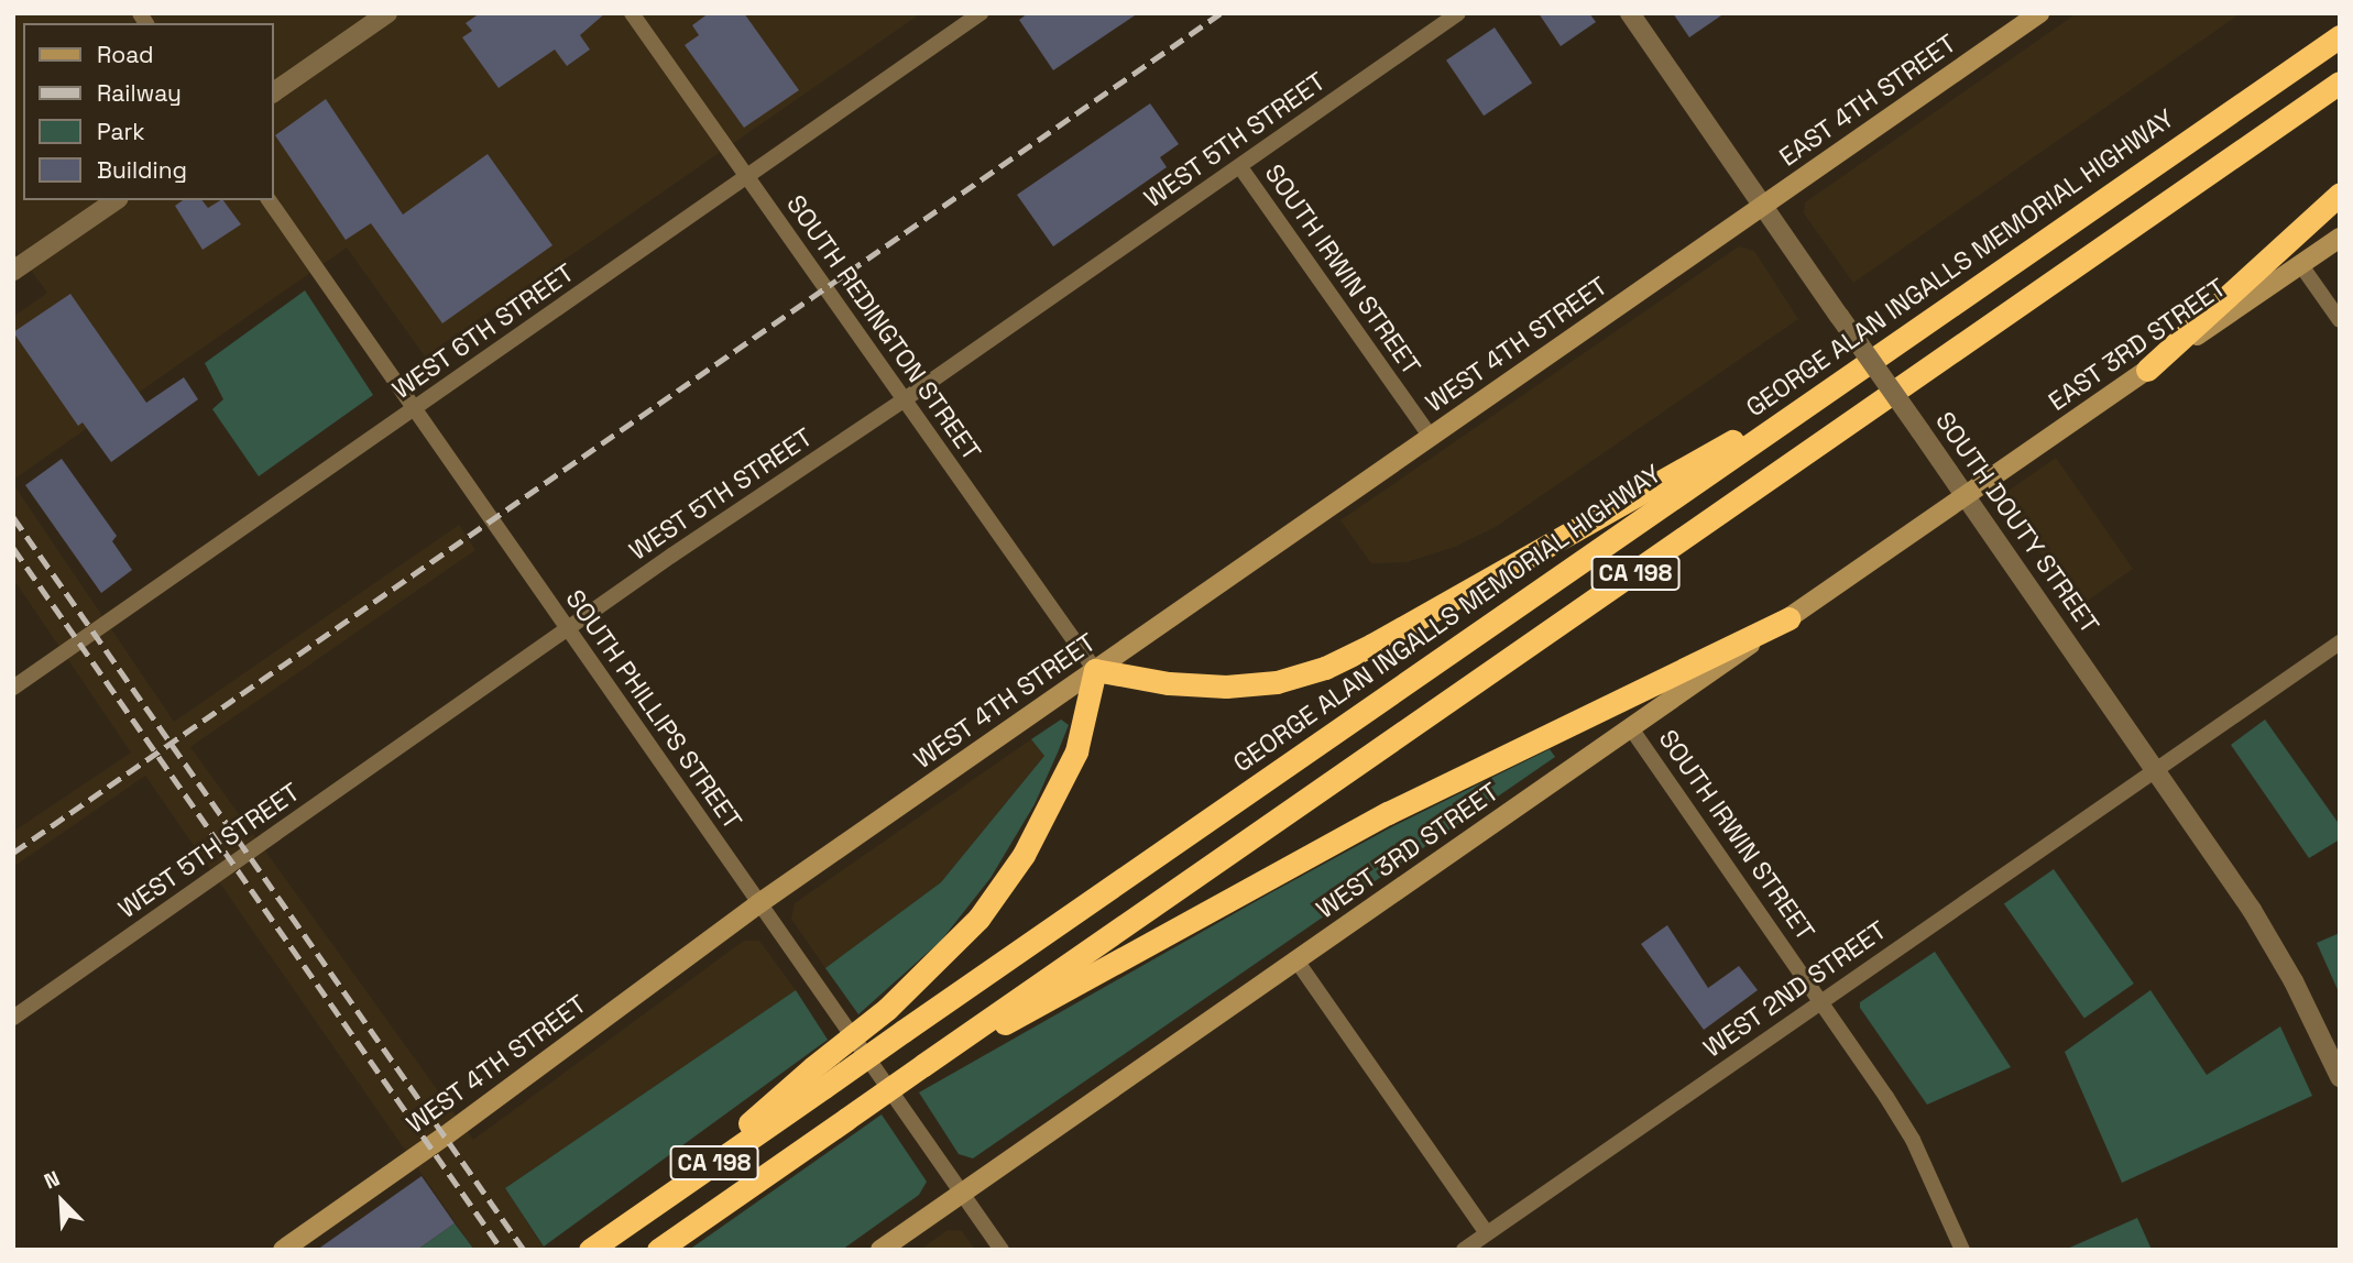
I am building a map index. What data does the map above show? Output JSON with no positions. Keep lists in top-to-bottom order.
{
  "streets": {
    "highway": ["GEORGE ALAN INGALLS MEMORIAL HIGHWAY", "CA 198"],
    "main road": [
      "EAST 4TH STREET",
      "WEST 4TH STREET",
      "EAST 3RD STREET",
      "WEST 3RD STREET"
    ],
    "street": [
      "WEST 5TH STREET",
      "SOUTH IRWIN STREET",
      "SOUTH REDINGTON STREET",
      "WEST 6TH STREET",
      "SOUTH DOUTY STREET",
      "SOUTH PHILLIPS STREET",
      "WEST 2ND STREET"
    ]
  },
  "crossings": [
    ["EAST 4TH STREET", "WEST 4TH STREET"],
    ["EAST 4TH STREET", "SOUTH DOUTY STREET"],
    ["WEST 5TH STREET", "SOUTH IRWIN STREET"],
    ["WEST 5TH STREET", "SOUTH REDINGTON STREET"],
    ["WEST 5TH STREET", "SOUTH PHILLIPS STREET"],
    ["SOUTH IRWIN STREET", "WEST 4TH STREET"],
    ["SOUTH IRWIN STREET", "WEST 3RD STREET"],
    ["SOUTH IRWIN STREET", "WEST 2ND STREET"],
    ["SOUTH REDINGTON STREET", "WEST 6TH STREET"],
    ["SOUTH REDINGTON STREET", "WEST 4TH STREET"],
    ["WEST 6TH STREET", "SOUTH PHILLIPS STREET"],
    ["WEST 4TH STREET", "SOUTH DOUTY STREET"],
    ["WEST 4TH STREET", "SOUTH PHILLIPS STREET"],
    ["EAST 3RD STREET", "SOUTH DOUTY STREET"],
    ["EAST 3RD STREET", "WEST 3RD STREET"],
    ["SOUTH DOUTY STREET", "WEST 3RD STREET"],
    ["SOUTH DOUTY STREET", "WEST 2ND STREET"],
    ["SOUTH PHILLIPS STREET", "WEST 3RD STREET"]
  ],
  "legend": [
    "Road",
    "Railway",
    "Park",
    "Building"
  ],
  "north": "top left"
}
